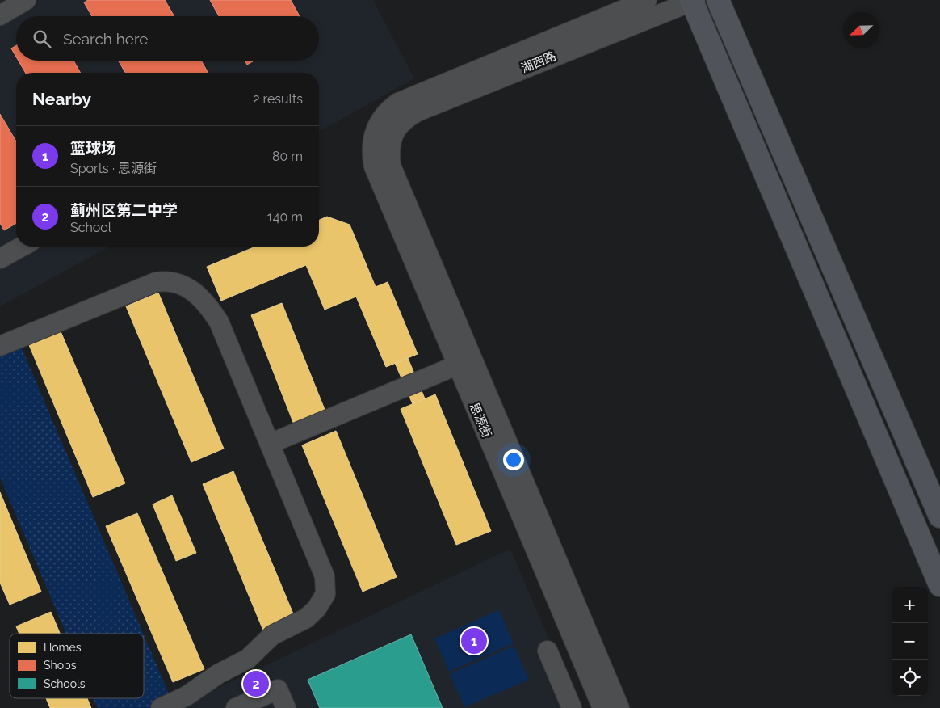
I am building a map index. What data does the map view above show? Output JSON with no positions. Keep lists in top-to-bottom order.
{
  "streets": {
    "street": ["湖西路", "思源街"]
  },
  "crossings": [
    ["湖西路", "思源街"]
  ],
  "legend": ["Homes", "Shops", "Schools"],
  "north": "bottom left",
  "page": {
    "search": "Search here",
    "heading": ["Nearby", "2 results"],
    "list": [
      {
        "mark": "1",
        "name": "篮球场",
        "note": "Sports · 思源街",
        "value": "80 m"
      },
      {
        "mark": "2",
        "name": "蓟州区第二中学",
        "note": "School",
        "value": "140 m"
      }
    ],
    "map_buttons": ["+", "−"],
    "pins": ["1", "2"]
  }
}
